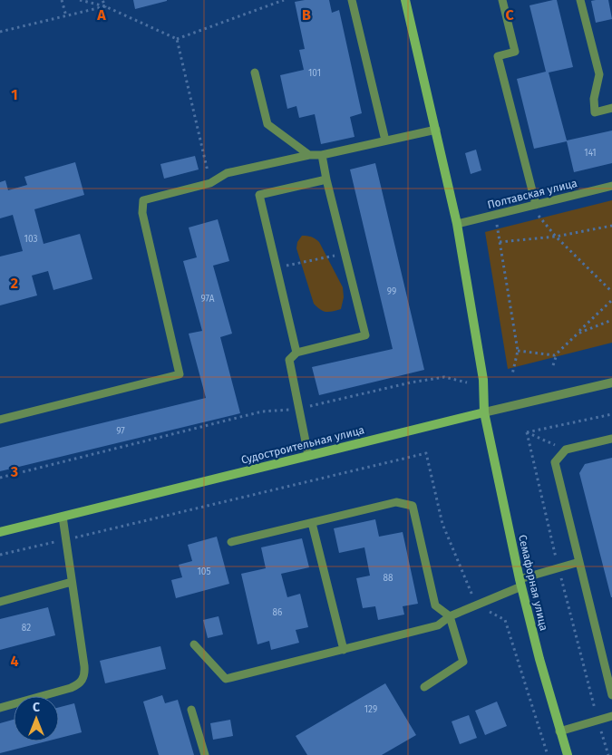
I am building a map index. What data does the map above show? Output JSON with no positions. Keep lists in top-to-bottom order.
{
  "streets": {
    "main road": ["Судостроительная улица", "Семафорная улица"],
    "lane": ["Полтавская улица"]
  },
  "crossings": [
    ["Полтавская улица", "Семафорная улица"],
    ["Судостроительная улица", "Семафорная улица"]
  ],
  "house_numbers": [
    "101",
    "141",
    "103",
    "99",
    "97А",
    "97",
    "105",
    "88",
    "86",
    "82",
    "129"
  ],
  "north": "top",
  "grid": {
    "columns": ["A", "B", "C"],
    "rows": [
      "1",
      "2",
      "3",
      "4"
    ]
  }
}
